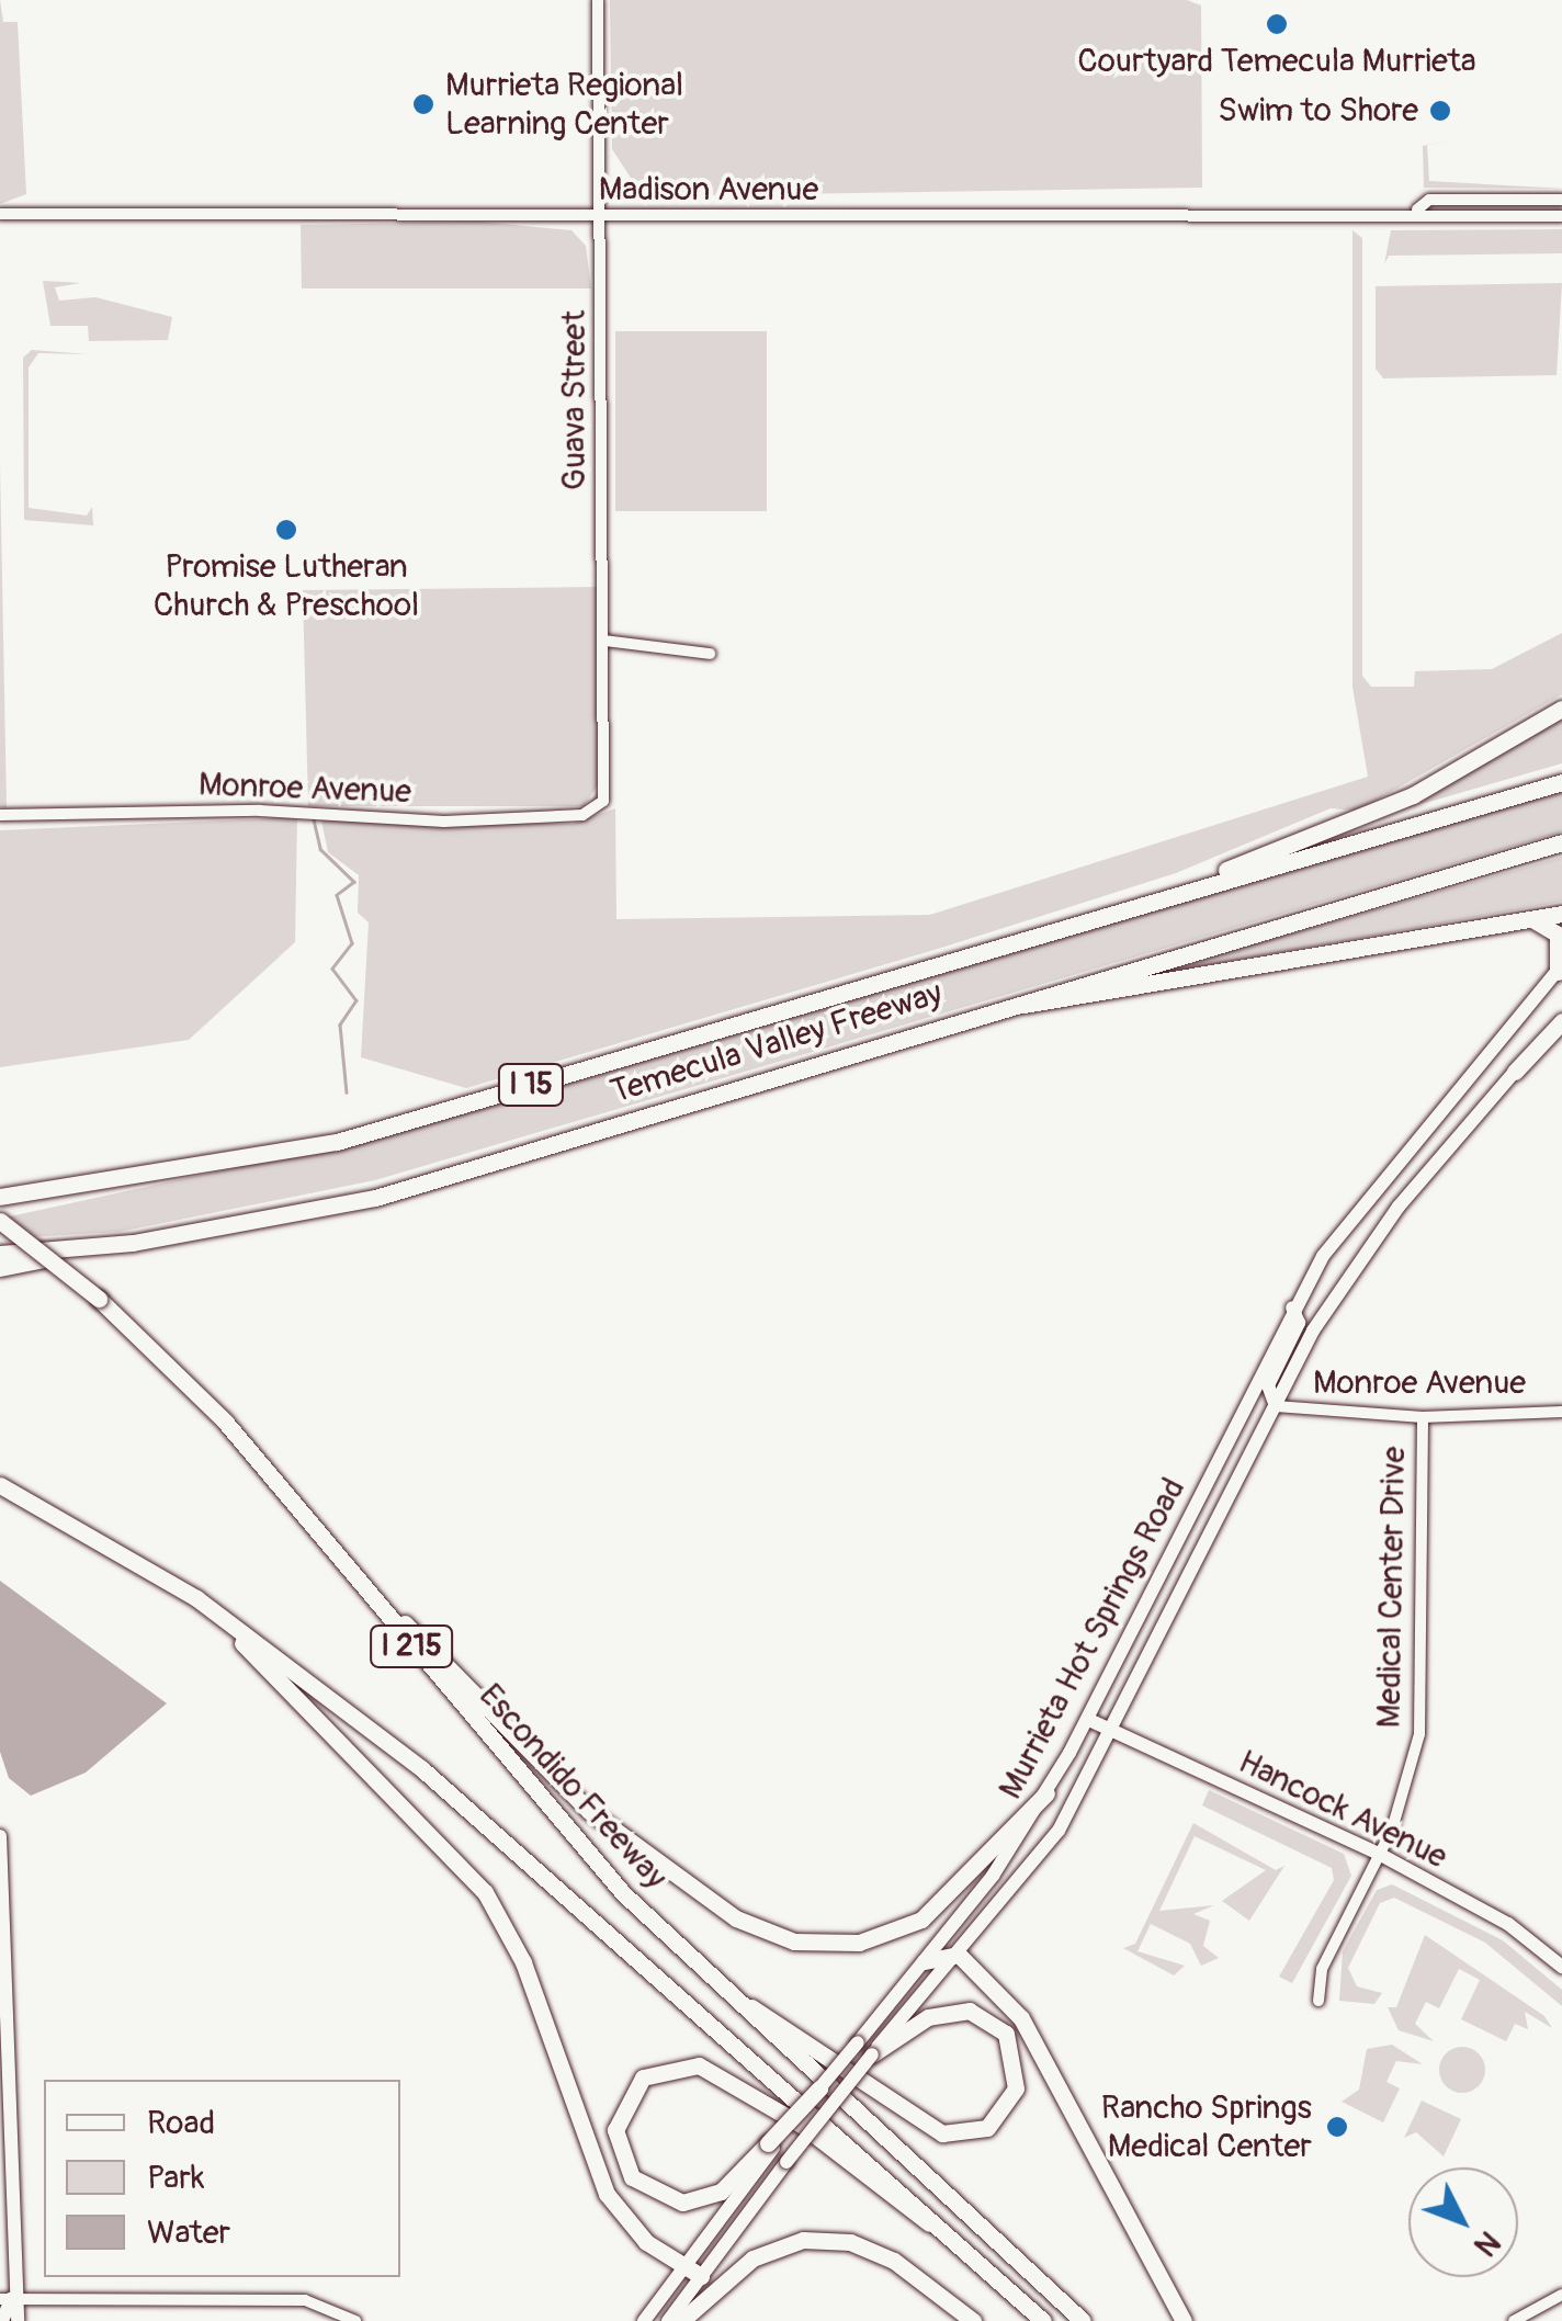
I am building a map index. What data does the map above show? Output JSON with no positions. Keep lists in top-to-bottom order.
{
  "streets": {
    "highway": [
      "Temecula Valley Freeway",
      "I 15",
      "I 215",
      "Escondido Freeway"
    ],
    "main road": ["Murrieta Hot Springs Road", "Hancock Avenue"],
    "street": [
      "Madison Avenue",
      "Guava Street",
      "Monroe Avenue",
      "Medical Center Drive"
    ]
  },
  "crossings": [
    ["Madison Avenue", "Guava Street"],
    ["Guava Street", "Monroe Avenue"],
    ["Monroe Avenue", "Medical Center Drive"],
    ["Monroe Avenue", "Murrieta Hot Springs Road"],
    ["Medical Center Drive", "Hancock Avenue"],
    ["Murrieta Hot Springs Road", "Hancock Avenue"]
  ],
  "places": [
    "Courtyard Temecula Murrieta",
    "Murrieta Regional Learning Center",
    "Swim to Shore",
    "Promise Lutheran Church & Preschool",
    "Rancho Springs Medical Center"
  ],
  "legend": ["Road", "Park", "Water"],
  "north": "bottom right"
}
